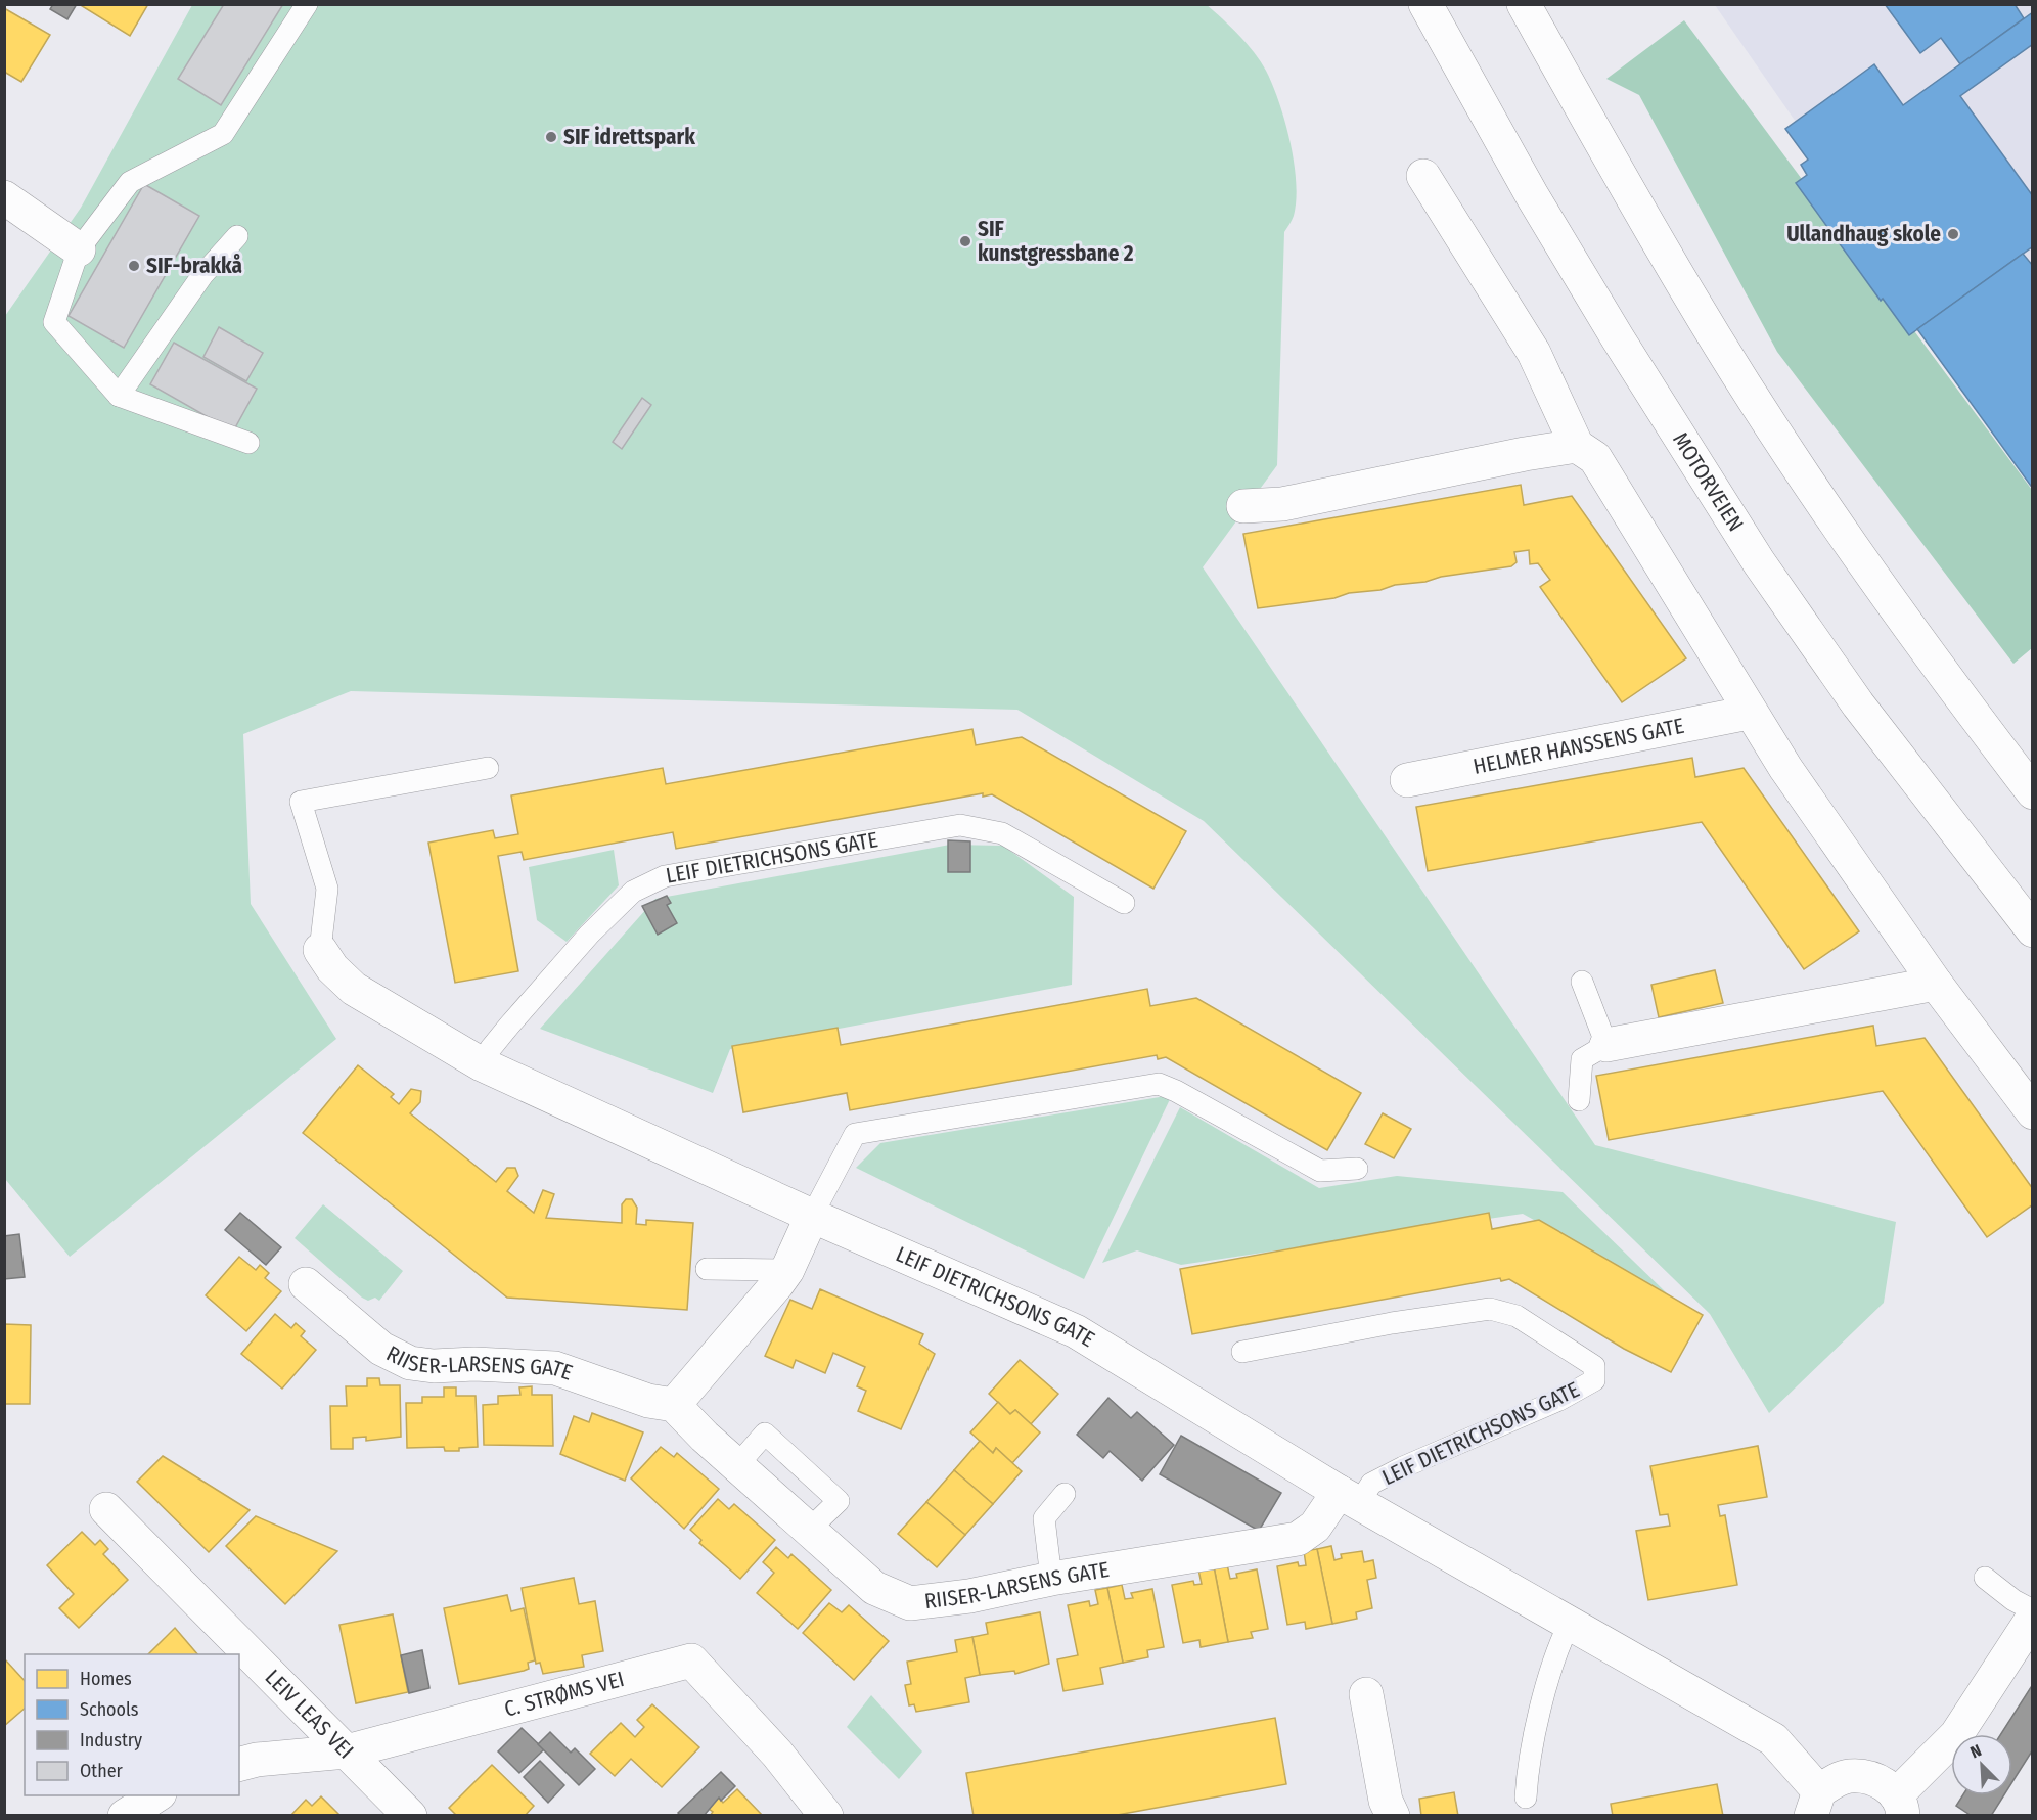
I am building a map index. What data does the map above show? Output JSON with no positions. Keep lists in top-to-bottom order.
{
  "streets": {
    "main road": [
      "MOTORVEIEN",
      "HELMER HANSSENS GATE",
      "LEIF DIETRICHSONS GATE",
      "RIISER-LARSENS GATE",
      "C. STRØMS VEI",
      "LEIV LEAS VEI"
    ]
  },
  "crossings": [
    ["LEIF DIETRICHSONS GATE", "RIISER-LARSENS GATE"],
    ["C. STRØMS VEI", "LEIV LEAS VEI"]
  ],
  "places": [
    "SIF idrettspark",
    "Ullandhaug skole",
    "SIF kunstgressbane 2",
    "SIF-brakkå"
  ],
  "legend": [
    "Homes",
    "Schools",
    "Industry",
    "Other"
  ],
  "north": "top left"
}
